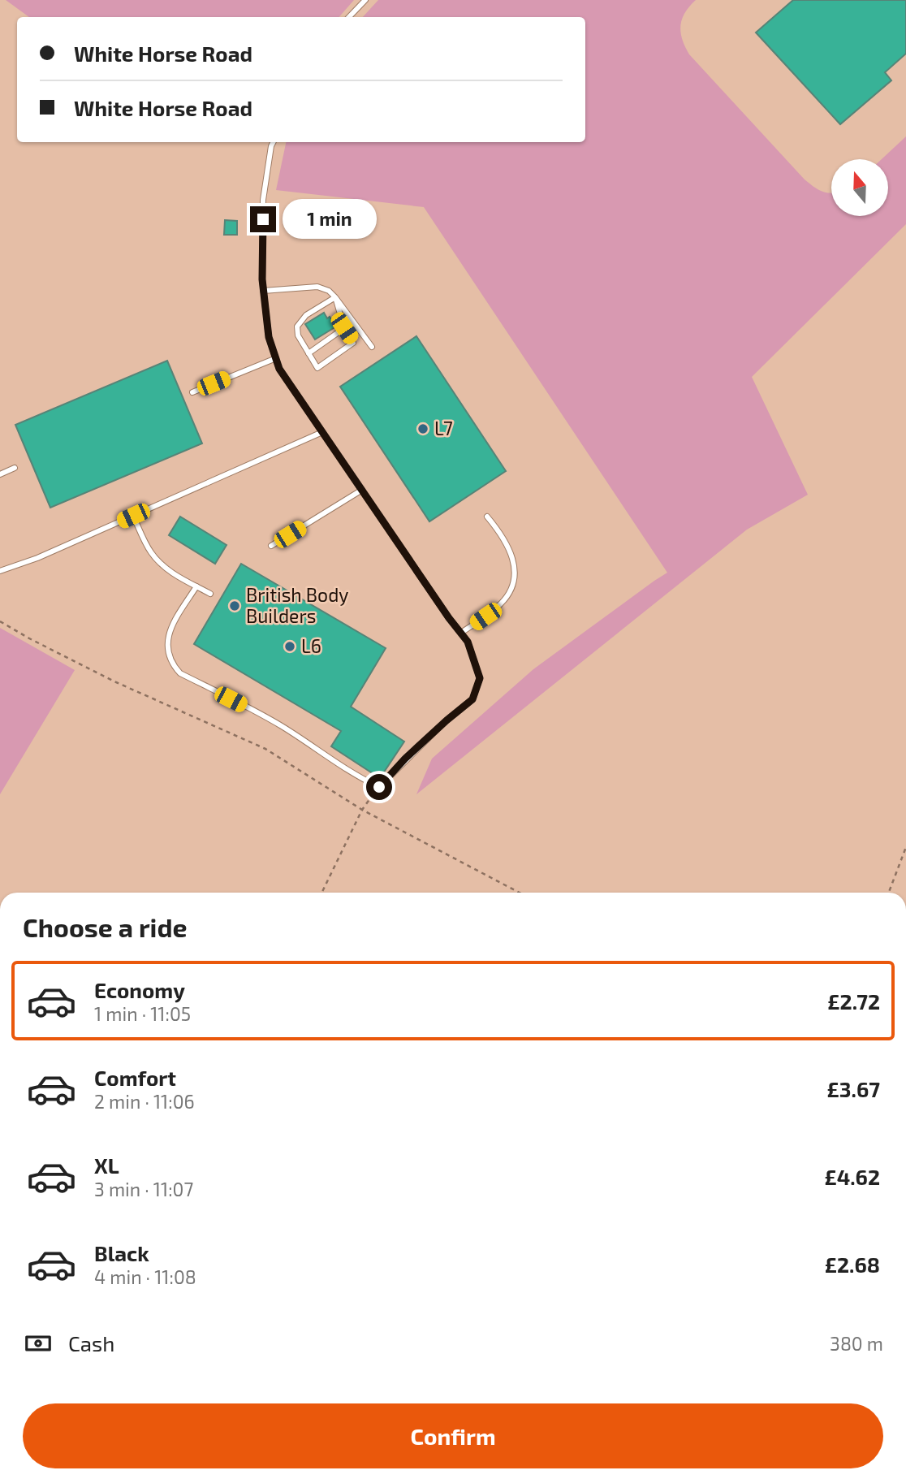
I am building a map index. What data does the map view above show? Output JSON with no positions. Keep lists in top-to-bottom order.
{
  "places": ["L7", "British Body Builders", "L6"],
  "north": "top",
  "page": {
    "banner": ["White Horse Road", "White Horse Road"],
    "bubble": "1 min",
    "heading": "Choose a ride",
    "list": [
      {
        "name": "Economy",
        "note": "1 min · 11:05",
        "value": "£2.72"
      },
      {
        "name": "Comfort",
        "note": "2 min · 11:06",
        "value": "£3.67"
      },
      {
        "name": "XL",
        "note": "3 min · 11:07",
        "value": "£4.62"
      },
      {
        "name": "Black",
        "note": "4 min · 11:08",
        "value": "£2.68"
      }
    ],
    "pay": ["Cash", "380 m"],
    "buttons": "Confirm"
  }
}
